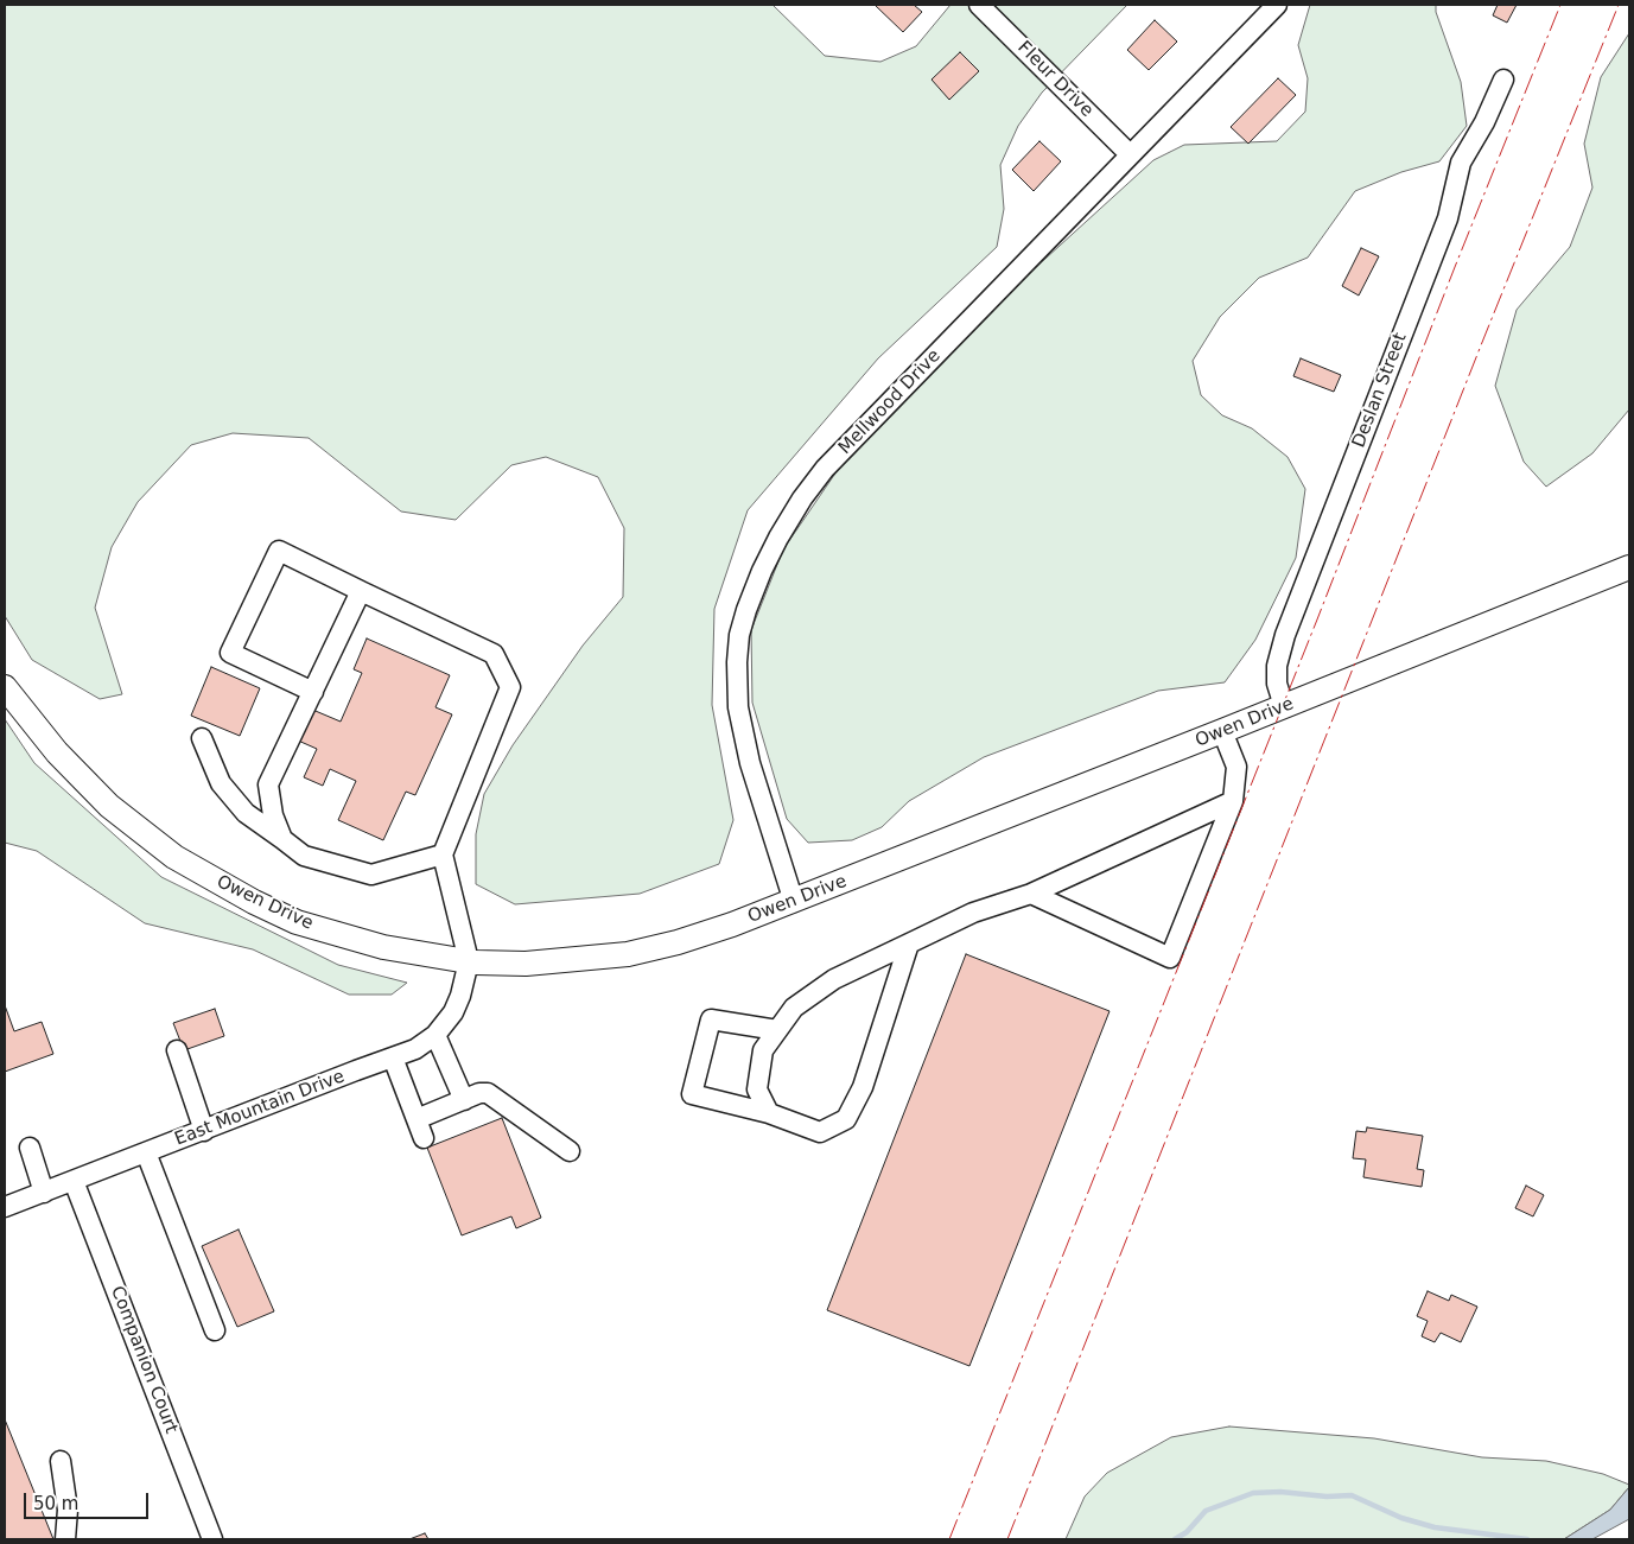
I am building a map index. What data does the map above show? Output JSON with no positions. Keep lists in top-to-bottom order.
{
  "streets": {
    "main road": ["Owen Drive"],
    "street": [
      "Fleur Drive",
      "Deslan Street",
      "Mellwood Drive",
      "East Mountain Drive",
      "Companion Court"
    ]
  },
  "crossings": [
    ["Fleur Drive", "Mellwood Drive"],
    ["Deslan Street", "Owen Drive"],
    ["Mellwood Drive", "Owen Drive"],
    ["Owen Drive", "East Mountain Drive"],
    ["East Mountain Drive", "Companion Court"]
  ],
  "scale_bar": "50 m"
}
